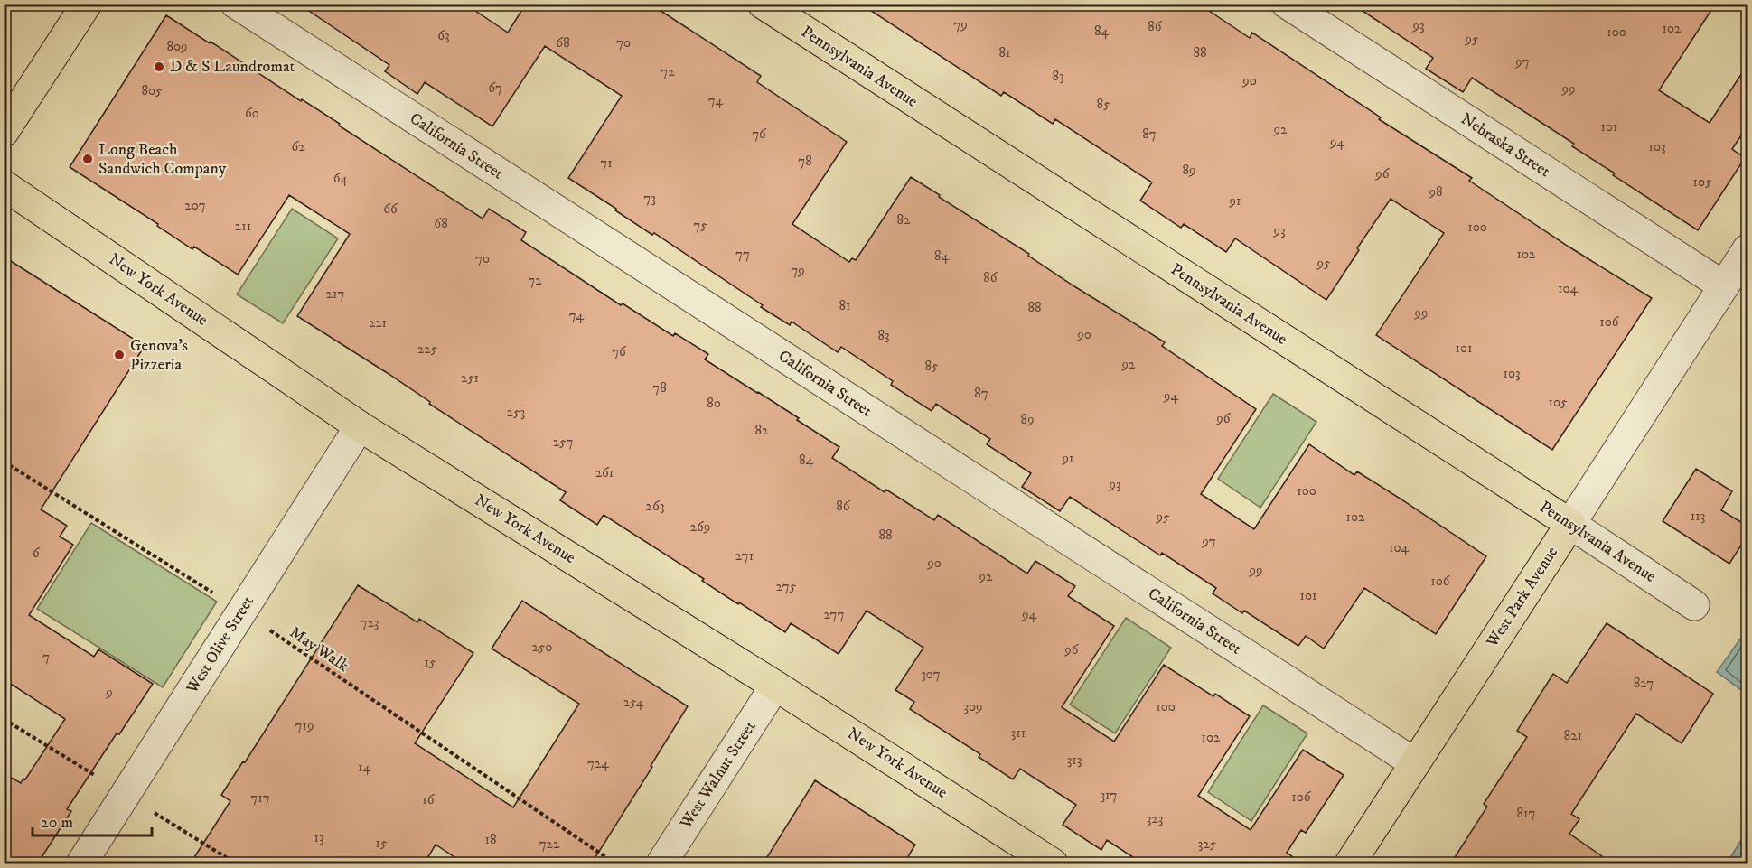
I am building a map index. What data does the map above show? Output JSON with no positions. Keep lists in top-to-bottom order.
{
  "streets": {
    "highway": ["Pennsylvania Avenue", "New York Avenue", "West Park Avenue"],
    "street": [
      "Nebraska Street",
      "California Street",
      "West Olive Street",
      "West Walnut Street"
    ],
    "path": ["May Walk"]
  },
  "crossings": [
    ["Pennsylvania Avenue", "West Park Avenue"],
    ["Nebraska Street", "West Park Avenue"],
    ["California Street", "West Park Avenue"],
    ["New York Avenue", "West Olive Street"],
    ["New York Avenue", "West Walnut Street"],
    ["West Olive Street", "May Walk"]
  ],
  "places": ["D & S Laundromat", "Long Beach Sandwich Company", "Genova's Pizzeria"],
  "house_numbers": [
    "79",
    "93",
    "86",
    "102",
    "84",
    "100",
    "63",
    "95",
    "68",
    "70",
    "809",
    "81",
    "88",
    "97",
    "72",
    "83",
    "90",
    "67",
    "99",
    "805",
    "74",
    "85",
    "60",
    "101",
    "92",
    "76",
    "87",
    "94",
    "62",
    "103",
    "78",
    "71",
    "89",
    "96",
    "64",
    "105",
    "98",
    "73",
    "91",
    "207",
    "66",
    "82",
    "68",
    "75",
    "211",
    "100",
    "93",
    "77",
    "102",
    "84",
    "70",
    "95",
    "79",
    "86",
    "72",
    "104",
    "217",
    "81",
    "88",
    "99",
    "74",
    "106",
    "221",
    "90",
    "83",
    "101",
    "225",
    "76",
    "92",
    "85",
    "103",
    "251",
    "78",
    "87",
    "94",
    "105",
    "80",
    "253",
    "96",
    "89",
    "82",
    "257",
    "91",
    "84",
    "261",
    "93",
    "100",
    "263",
    "86",
    "113",
    "95",
    "102",
    "269",
    "88",
    "97",
    "104",
    "6",
    "271",
    "90",
    "99",
    "92",
    "106",
    "275",
    "101",
    "277",
    "94",
    "723",
    "250",
    "96",
    "7",
    "15",
    "307",
    "827",
    "9",
    "254",
    "309",
    "100",
    "719",
    "311",
    "821",
    "102",
    "313",
    "724",
    "14",
    "317",
    "106",
    "717",
    "16",
    "817",
    "323",
    "13",
    "18",
    "15",
    "722",
    "325"
  ],
  "scale_bar": "20 m"
}
